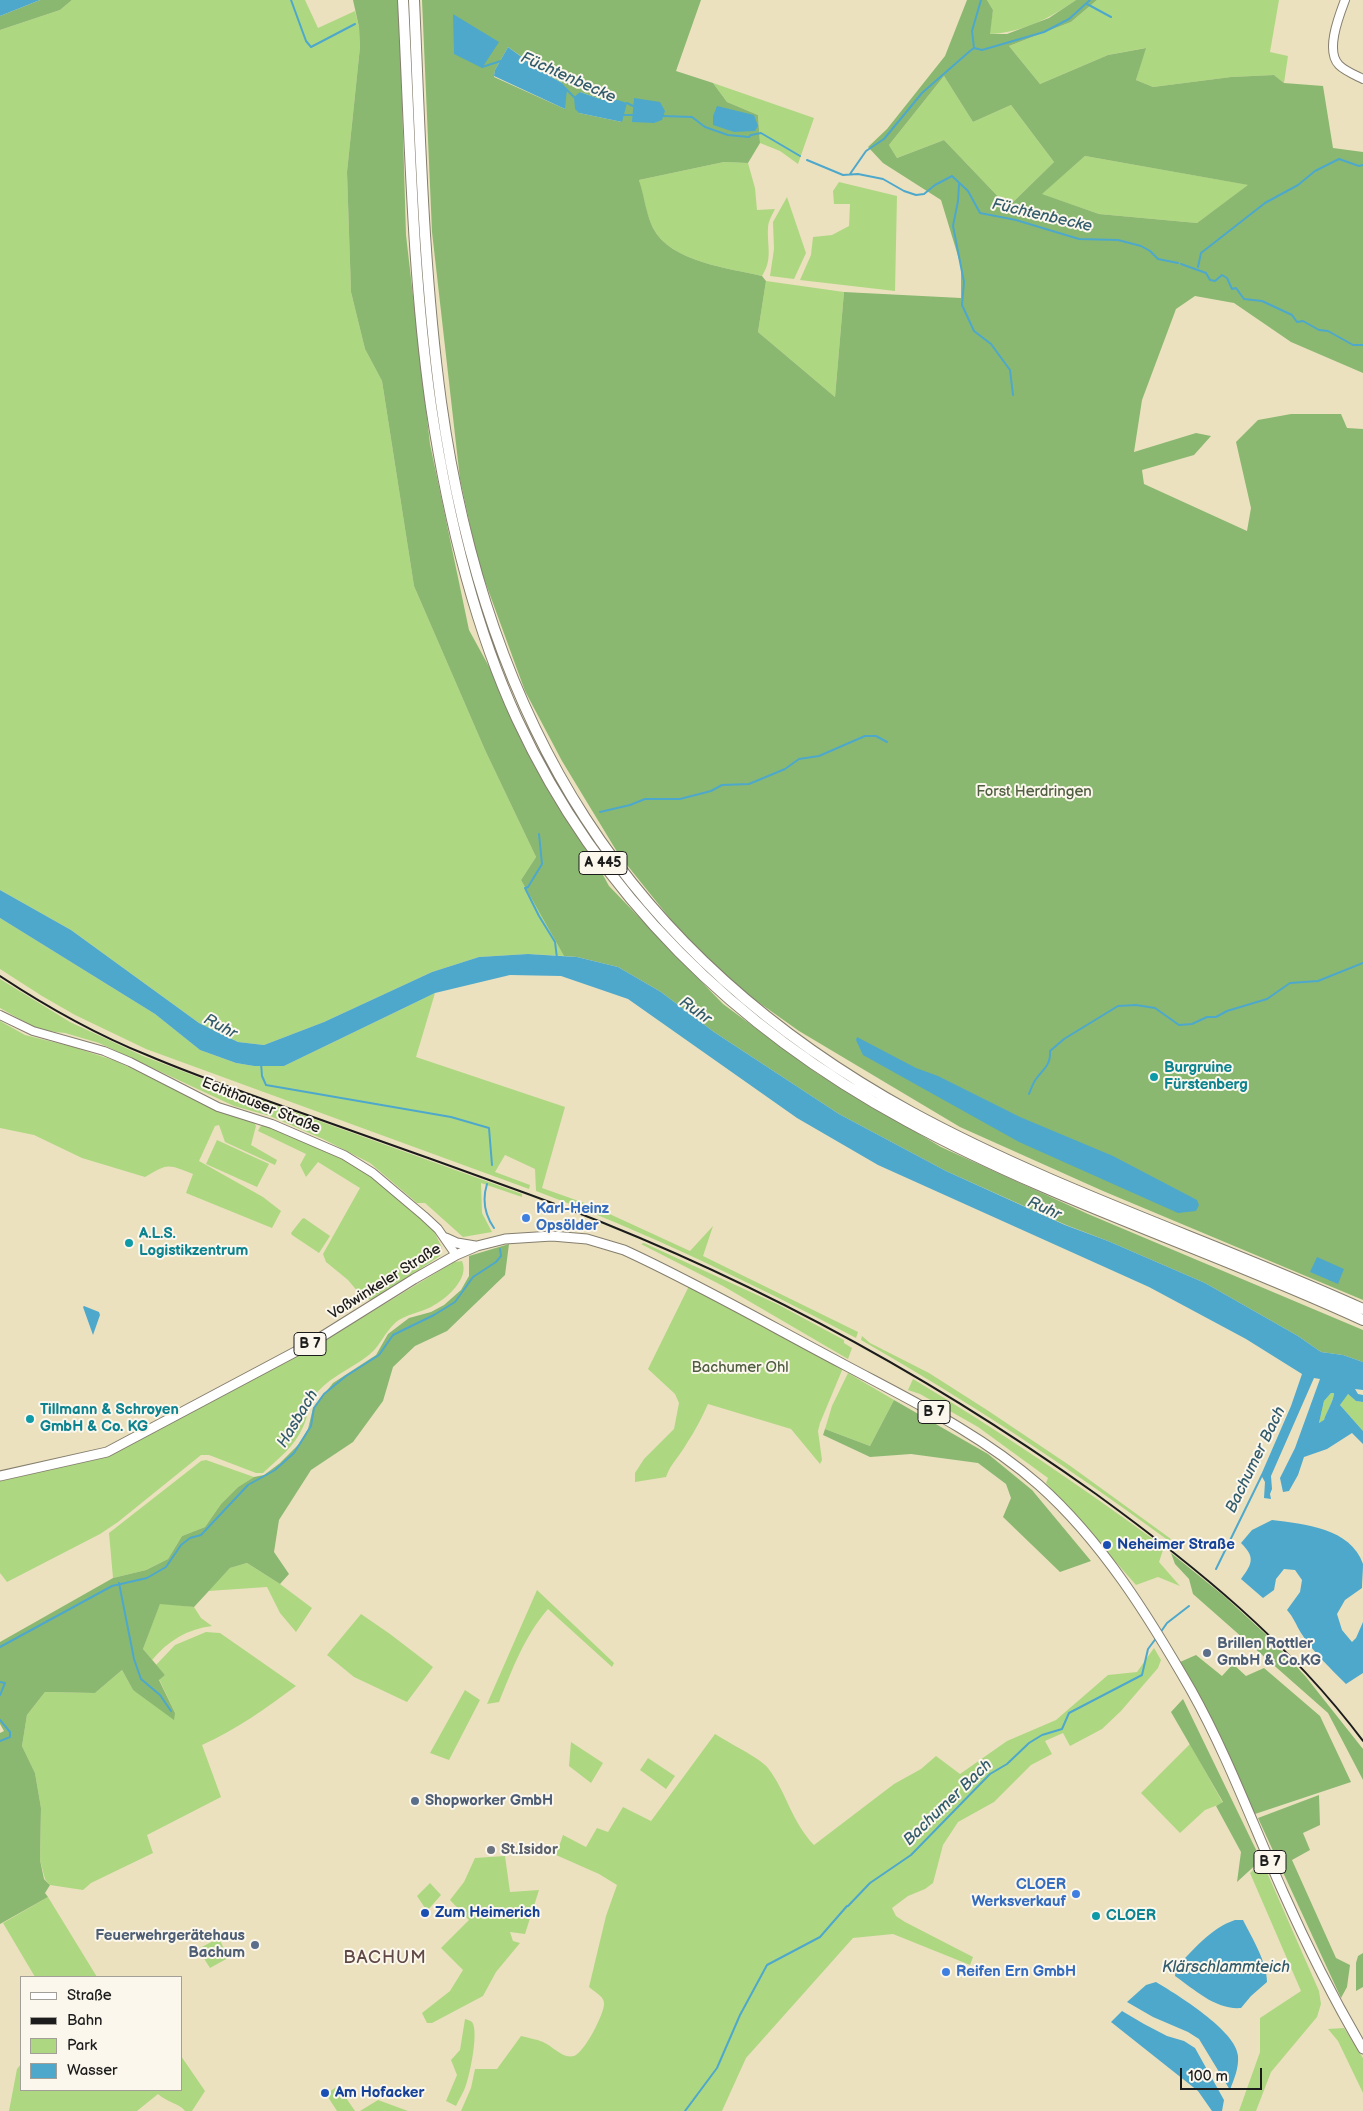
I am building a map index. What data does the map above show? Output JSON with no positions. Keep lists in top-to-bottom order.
{
  "streets": {
    "highway": ["A 445"],
    "main road": ["Echthauser Straße", "Voßwinkeler Straße", "B 7"]
  },
  "crossings": [
    ["Echthauser Straße", "Voßwinkeler Straße"],
    ["Echthauser Straße", "B 7"],
    ["Voßwinkeler Straße", "B 7"]
  ],
  "districts": ["BACHUM"],
  "water": [
    "Füchtenbecke",
    "Ruhr",
    "Hasbach",
    "Bachumer Bach",
    "Klärschlammteich"
  ],
  "parks": ["Forst Herdringen", "Bachumer Ohl"],
  "places": [
    "Burgruine Fürstenberg",
    "Karl-Heinz Opsölder",
    "A.L.S. Logistikzentrum",
    "Tillmann & Schroyen GmbH & Co. KG",
    "Neheimer Straße",
    "Brillen Rottler GmbH & Co.KG",
    "Shopworker GmbH",
    "St.Isidor",
    "CLOER Werksverkauf",
    "Zum Heimerich",
    "CLOER",
    "Feuerwehrgerätehaus Bachum",
    "Reifen Ern GmbH",
    "Am Hofacker"
  ],
  "legend": [
    "Straße",
    "Bahn",
    "Park",
    "Wasser"
  ],
  "scale_bar": "100 m"
}
